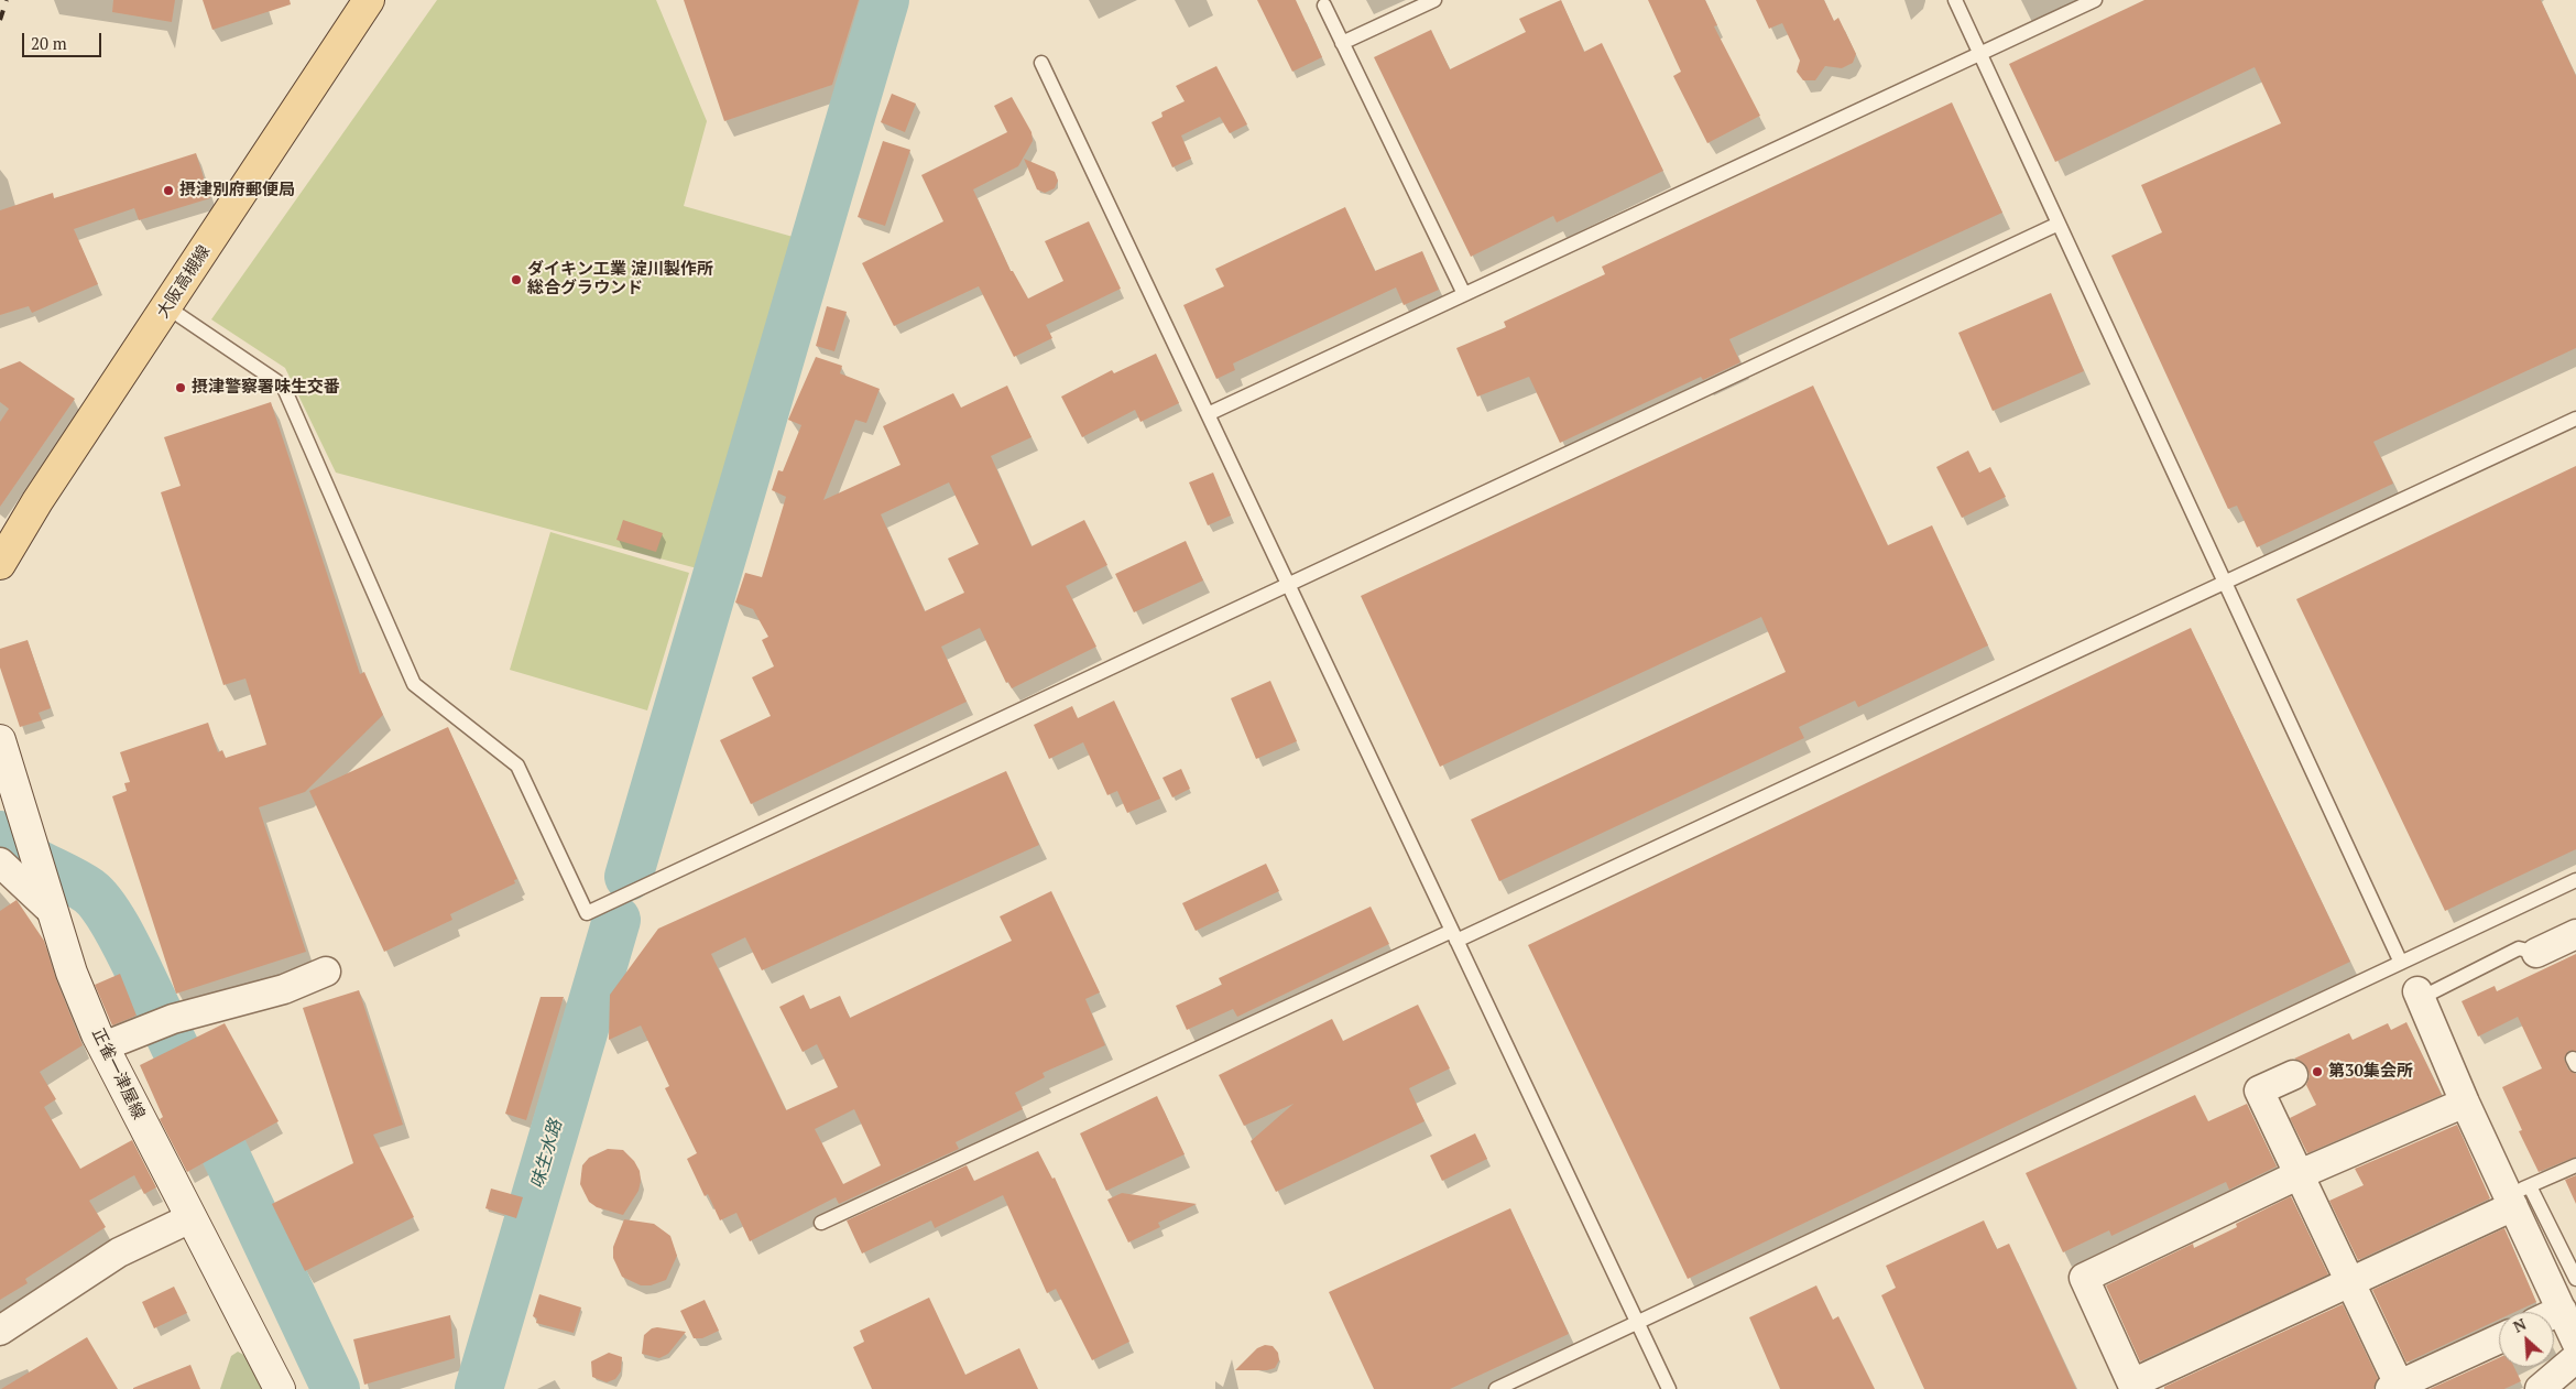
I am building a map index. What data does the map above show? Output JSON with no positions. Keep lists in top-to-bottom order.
{
  "streets": {
    "main road": ["大阪高槻線", "正雀一津屋線"]
  },
  "water": ["味生水路"],
  "places": [
    "摂津別府郵便局",
    "ダイキン工業 淀川製作所 総合グラウンド",
    "摂津警察署味生交番",
    "第30集会所"
  ],
  "scale_bar": "20 m",
  "north": "top left"
}
